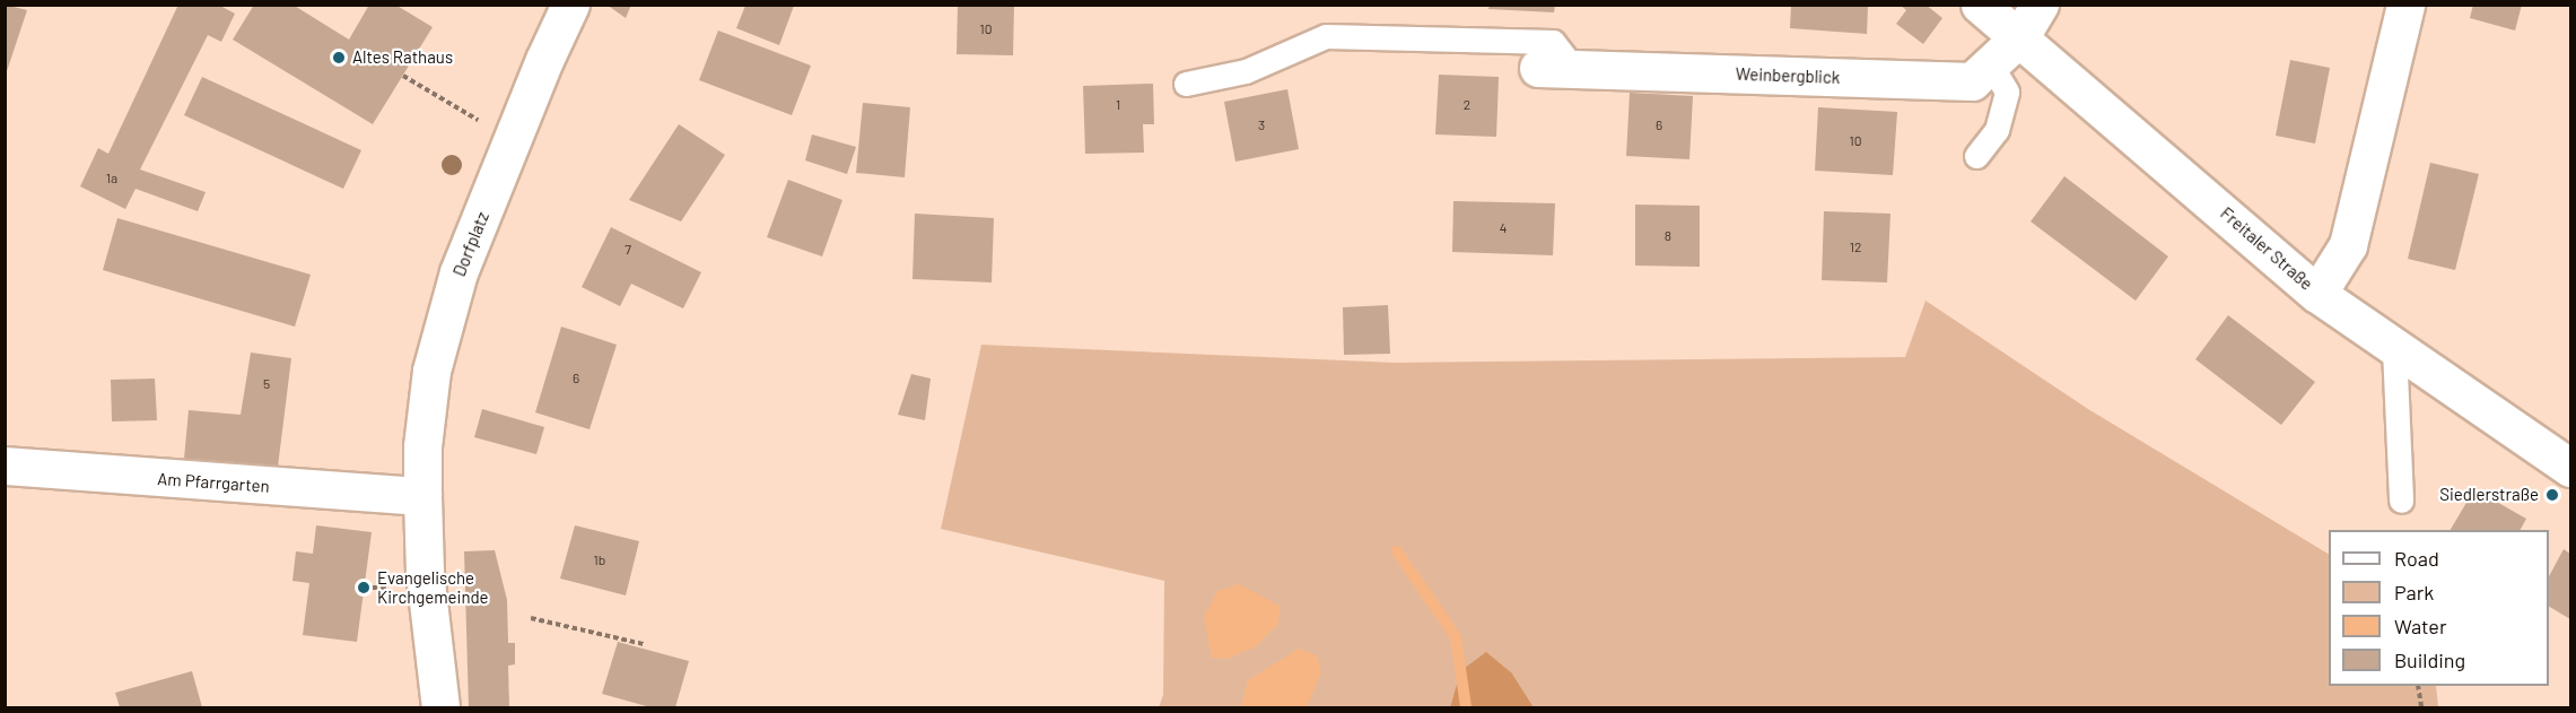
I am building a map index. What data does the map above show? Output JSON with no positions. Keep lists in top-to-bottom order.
{
  "streets": {
    "street": [
      "Weinbergblick",
      "Dorfplatz",
      "Freitaler Straße",
      "Am Pfarrgarten"
    ]
  },
  "crossings": [
    ["Weinbergblick", "Freitaler Straße"],
    ["Dorfplatz", "Am Pfarrgarten"]
  ],
  "places": ["Altes Rathaus", "Siedlerstraße", "Evangelische Kirchgemeinde"],
  "house_numbers": [
    "10",
    "1",
    "2",
    "3",
    "6",
    "10",
    "1a",
    "4",
    "8",
    "12",
    "7",
    "6",
    "5",
    "1b"
  ],
  "legend": [
    "Road",
    "Park",
    "Water",
    "Building"
  ]
}
